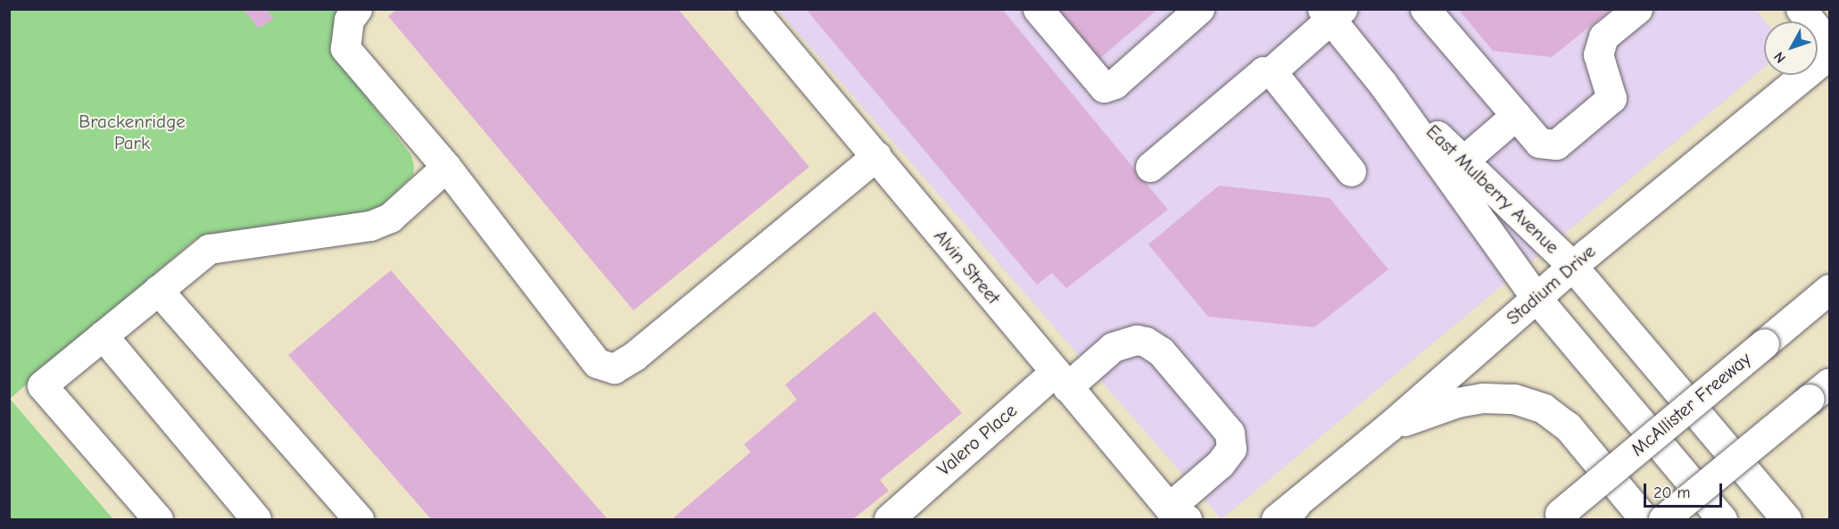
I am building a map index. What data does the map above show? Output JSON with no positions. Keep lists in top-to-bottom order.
{
  "streets": {
    "main road": [
      "East Mulberry Avenue",
      "Alvin Street",
      "Stadium Drive",
      "McAllister Freeway",
      "Valero Place"
    ]
  },
  "crossings": [
    ["East Mulberry Avenue", "Stadium Drive"],
    ["Alvin Street", "Valero Place"]
  ],
  "parks": ["Brackenridge Park"],
  "scale_bar": "20 m",
  "north": "bottom left"
}
